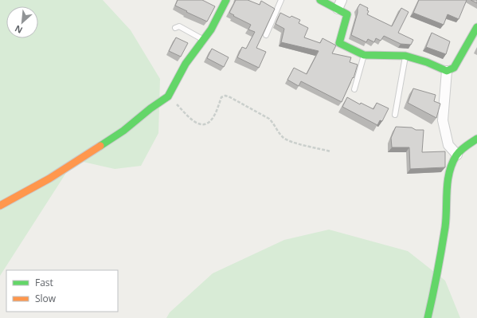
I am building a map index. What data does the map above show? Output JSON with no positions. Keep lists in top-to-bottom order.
{
  "legend": ["Fast", "Slow"],
  "north": "bottom left"
}
